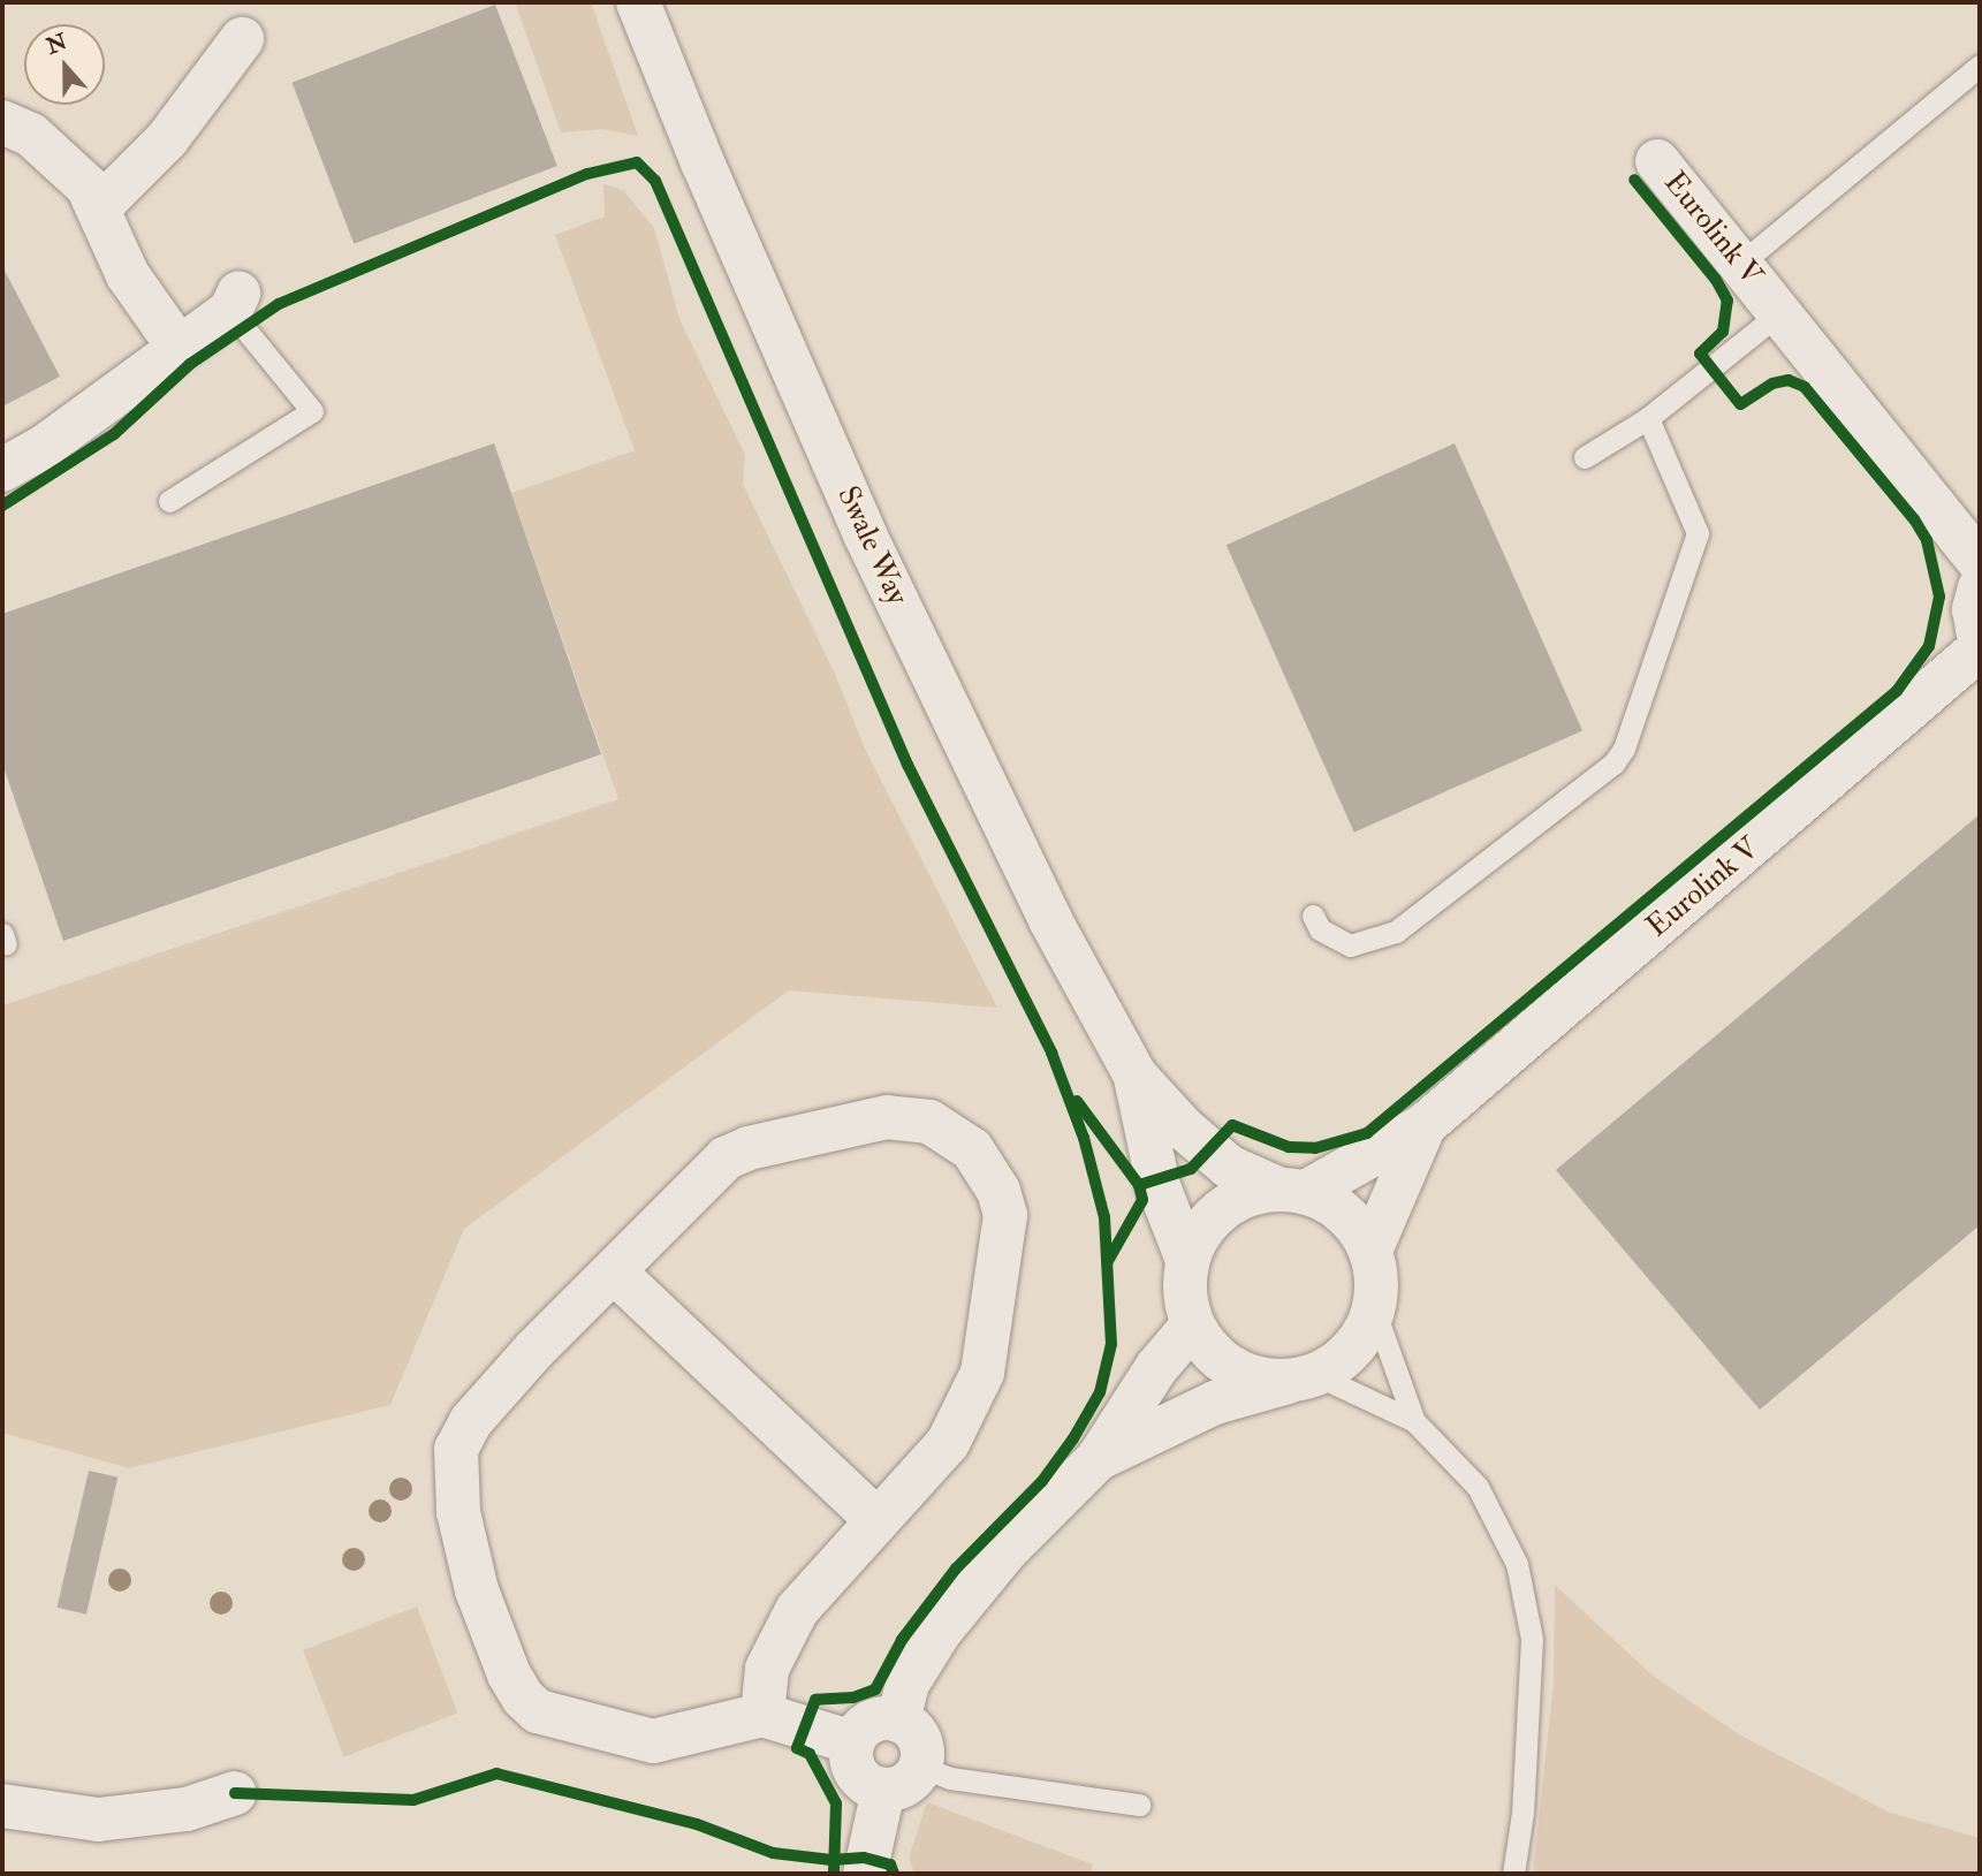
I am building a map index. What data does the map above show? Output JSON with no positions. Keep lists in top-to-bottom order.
{
  "streets": {
    "street": ["Eurolink V", "Swale Way"]
  },
  "crossings": [
    ["Eurolink V", "Swale Way"]
  ],
  "north": "top"
}
